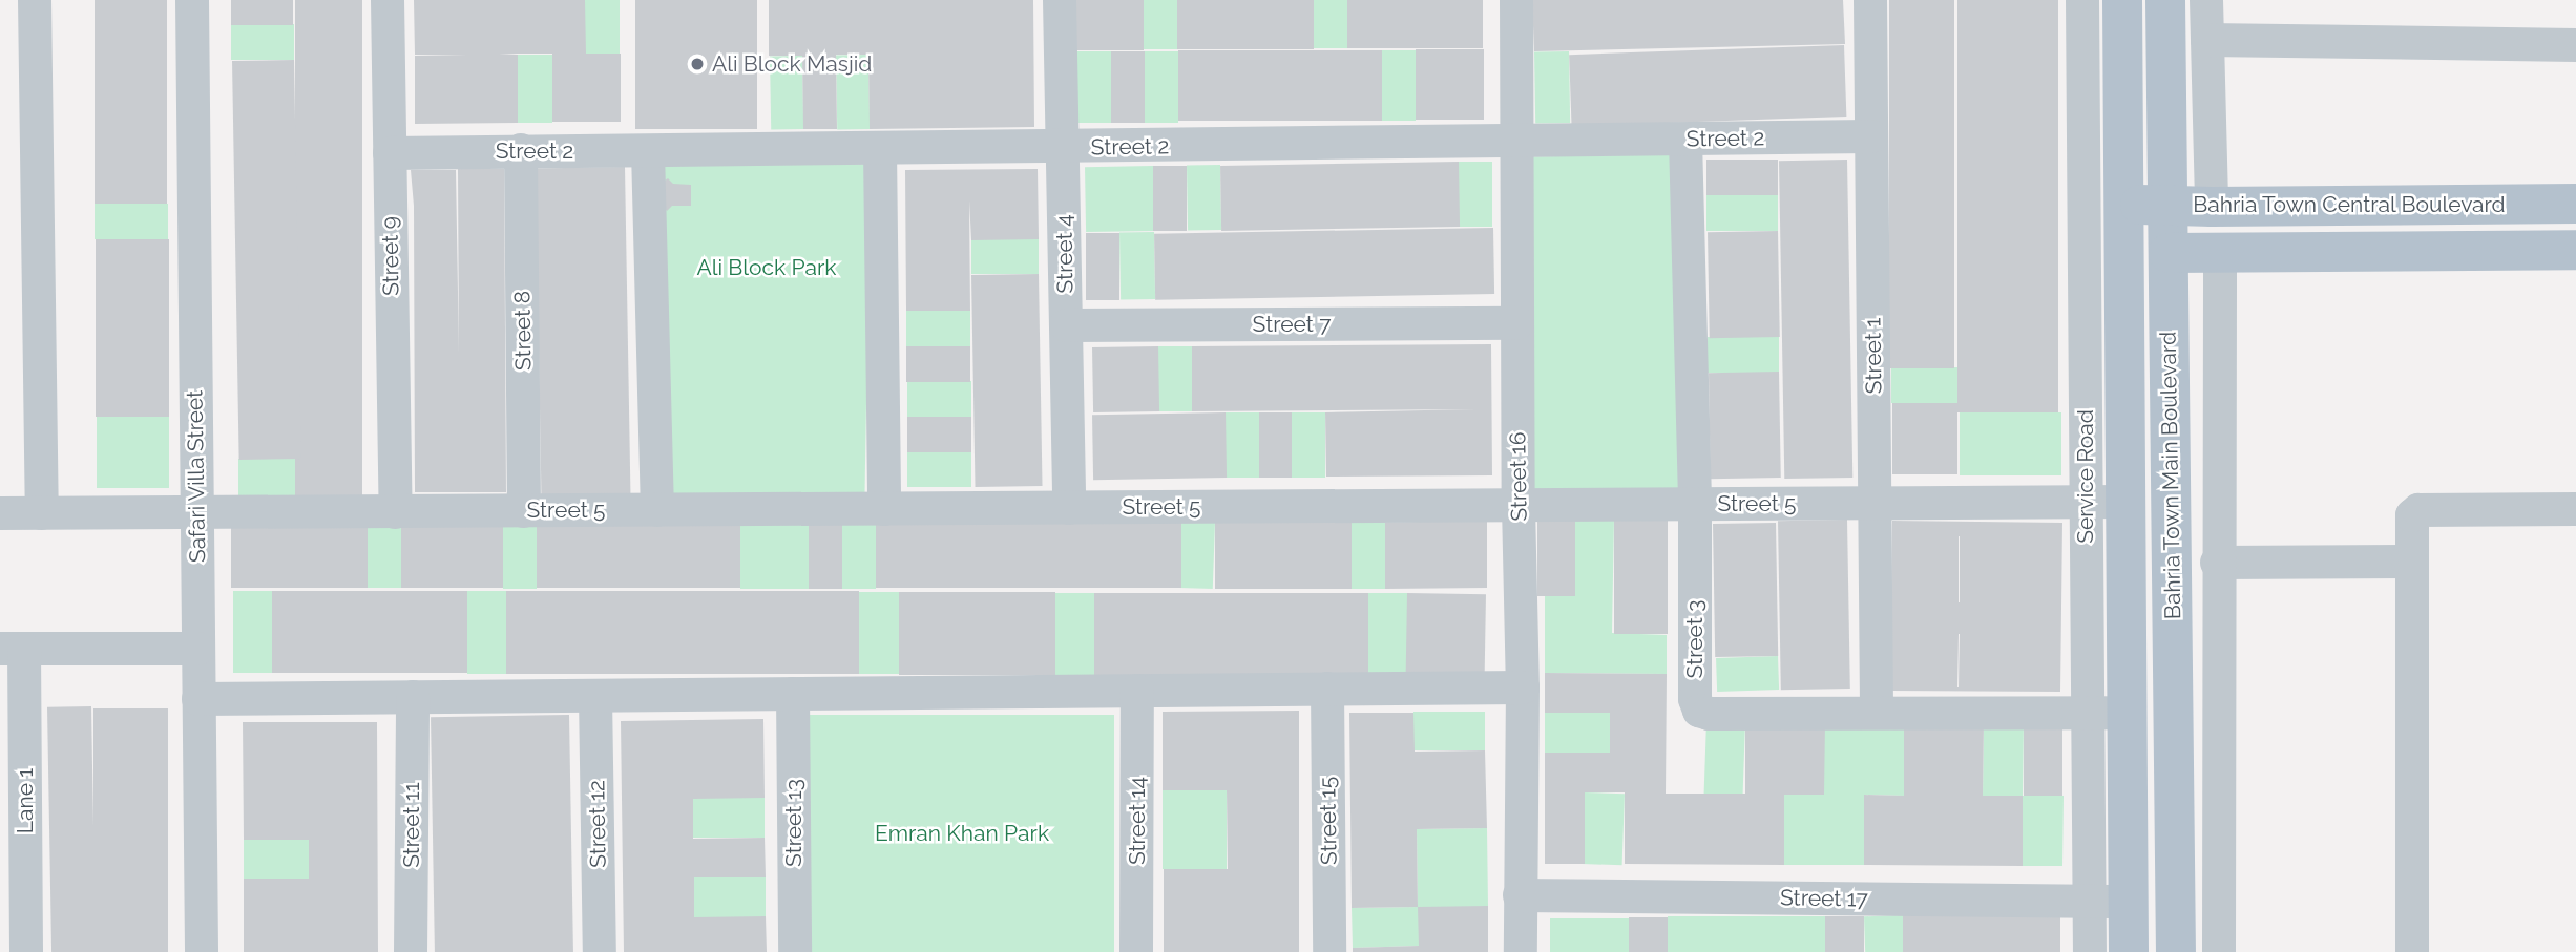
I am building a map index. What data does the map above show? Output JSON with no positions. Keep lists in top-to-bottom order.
{
  "streets": {
    "main road": ["Bahria Town Central Boulevard", "Bahria Town Main Boulevard"],
    "street": [
      "Street 2",
      "Street 4",
      "Street 9",
      "Street 7",
      "Street 8",
      "Street 1",
      "Safari Villa Street",
      "Street 16",
      "Service Road",
      "Street 5",
      "Street 3",
      "Lane 1",
      "Street 14",
      "Street 15",
      "Street 13",
      "Street 12",
      "Street 11",
      "Street 17"
    ]
  },
  "crossings": [
    ["Street 2", "Street 4"],
    ["Street 2", "Street 9"],
    ["Street 2", "Street 8"],
    ["Street 2", "Street 1"],
    ["Street 2", "Street 16"],
    ["Street 2", "Street 3"],
    ["Bahria Town Central Boulevard", "Bahria Town Main Boulevard"],
    ["Street 4", "Street 7"],
    ["Street 4", "Street 5"],
    ["Street 9", "Street 5"],
    ["Street 7", "Street 16"],
    ["Street 8", "Street 5"],
    ["Street 1", "Street 5"],
    ["Street 1", "Street 3"],
    ["Bahria Town Main Boulevard", "Service Road"],
    ["Bahria Town Main Boulevard", "Street 5"],
    ["Bahria Town Main Boulevard", "Street 3"],
    ["Bahria Town Main Boulevard", "Street 17"],
    ["Safari Villa Street", "Street 5"],
    ["Street 16", "Street 5"],
    ["Street 16", "Street 17"],
    ["Service Road", "Street 5"],
    ["Service Road", "Street 3"],
    ["Service Road", "Street 17"],
    ["Street 5", "Street 3"]
  ],
  "parks": ["Ali Block Park", "Emran Khan Park"],
  "places": ["Ali Block Masjid"]
}
